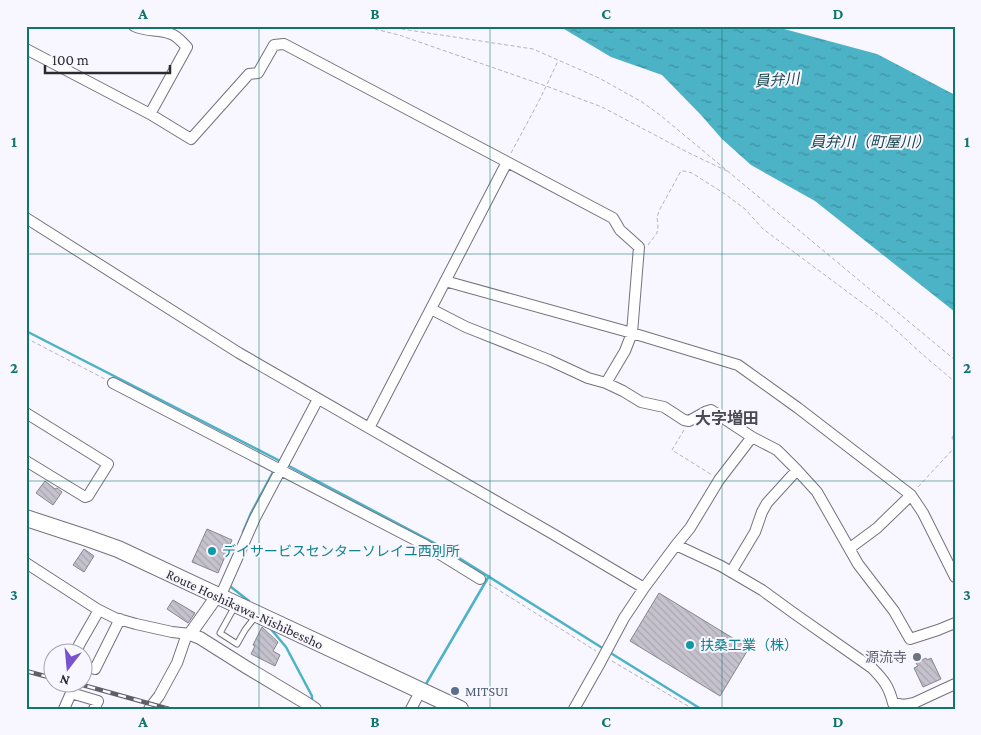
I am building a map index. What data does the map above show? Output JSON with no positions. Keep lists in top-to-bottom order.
{
  "streets": {
    "main road": ["Route Hoshikawa-Nishibessho"]
  },
  "districts": ["大字増田"],
  "water": ["員弁川", "員弁川（町屋川）"],
  "places": [
    "デイサービスセンターソレイユ西別所",
    "扶桑工業（株）",
    "源流寺",
    "MITSUI"
  ],
  "scale_bar": "100 m",
  "north": "bottom",
  "grid": {
    "columns": [
      "A",
      "B",
      "C",
      "D"
    ],
    "rows": ["1", "2", "3"]
  }
}
